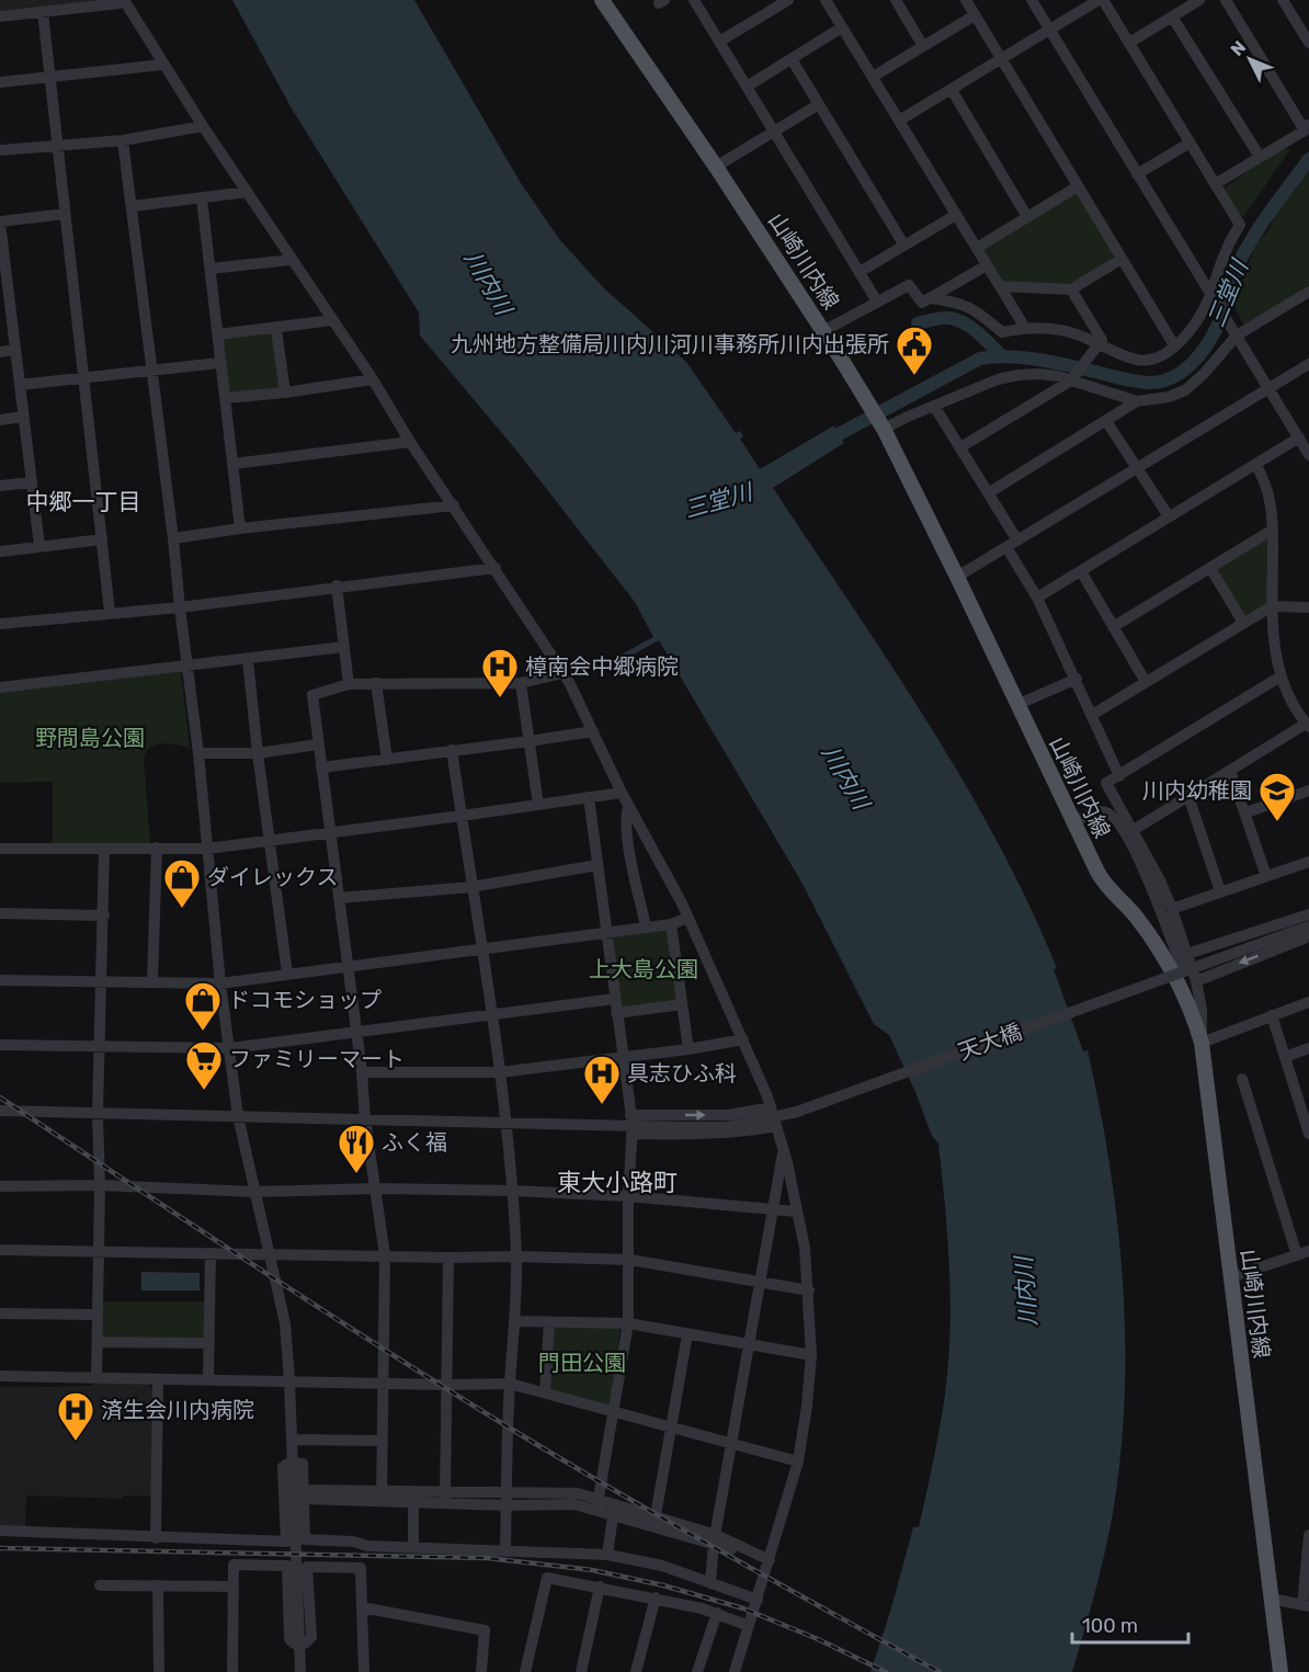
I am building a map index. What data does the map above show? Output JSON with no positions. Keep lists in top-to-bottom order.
{
  "streets": {
    "main road": ["山崎川内線"],
    "street": ["天大橋"]
  },
  "districts": ["中郷一丁目", "東大小路町"],
  "water": ["川内川", "三堂川"],
  "parks": ["野間島公園", "上大島公園", "門田公園"],
  "places": {
    "public building": ["九州地方整備局川内川河川事務所川内出張所"],
    "hospital": ["樟南会中郷病院", "具志ひふ科", "済生会川内病院"],
    "school or university": ["川内幼稚園"],
    "shop": ["ダイレックス", "ドコモショップ"],
    "supermarket": ["ファミリーマート"],
    "restaurant": ["ふく福"]
  },
  "scale_bar": "100 m",
  "north": "top left"
}
